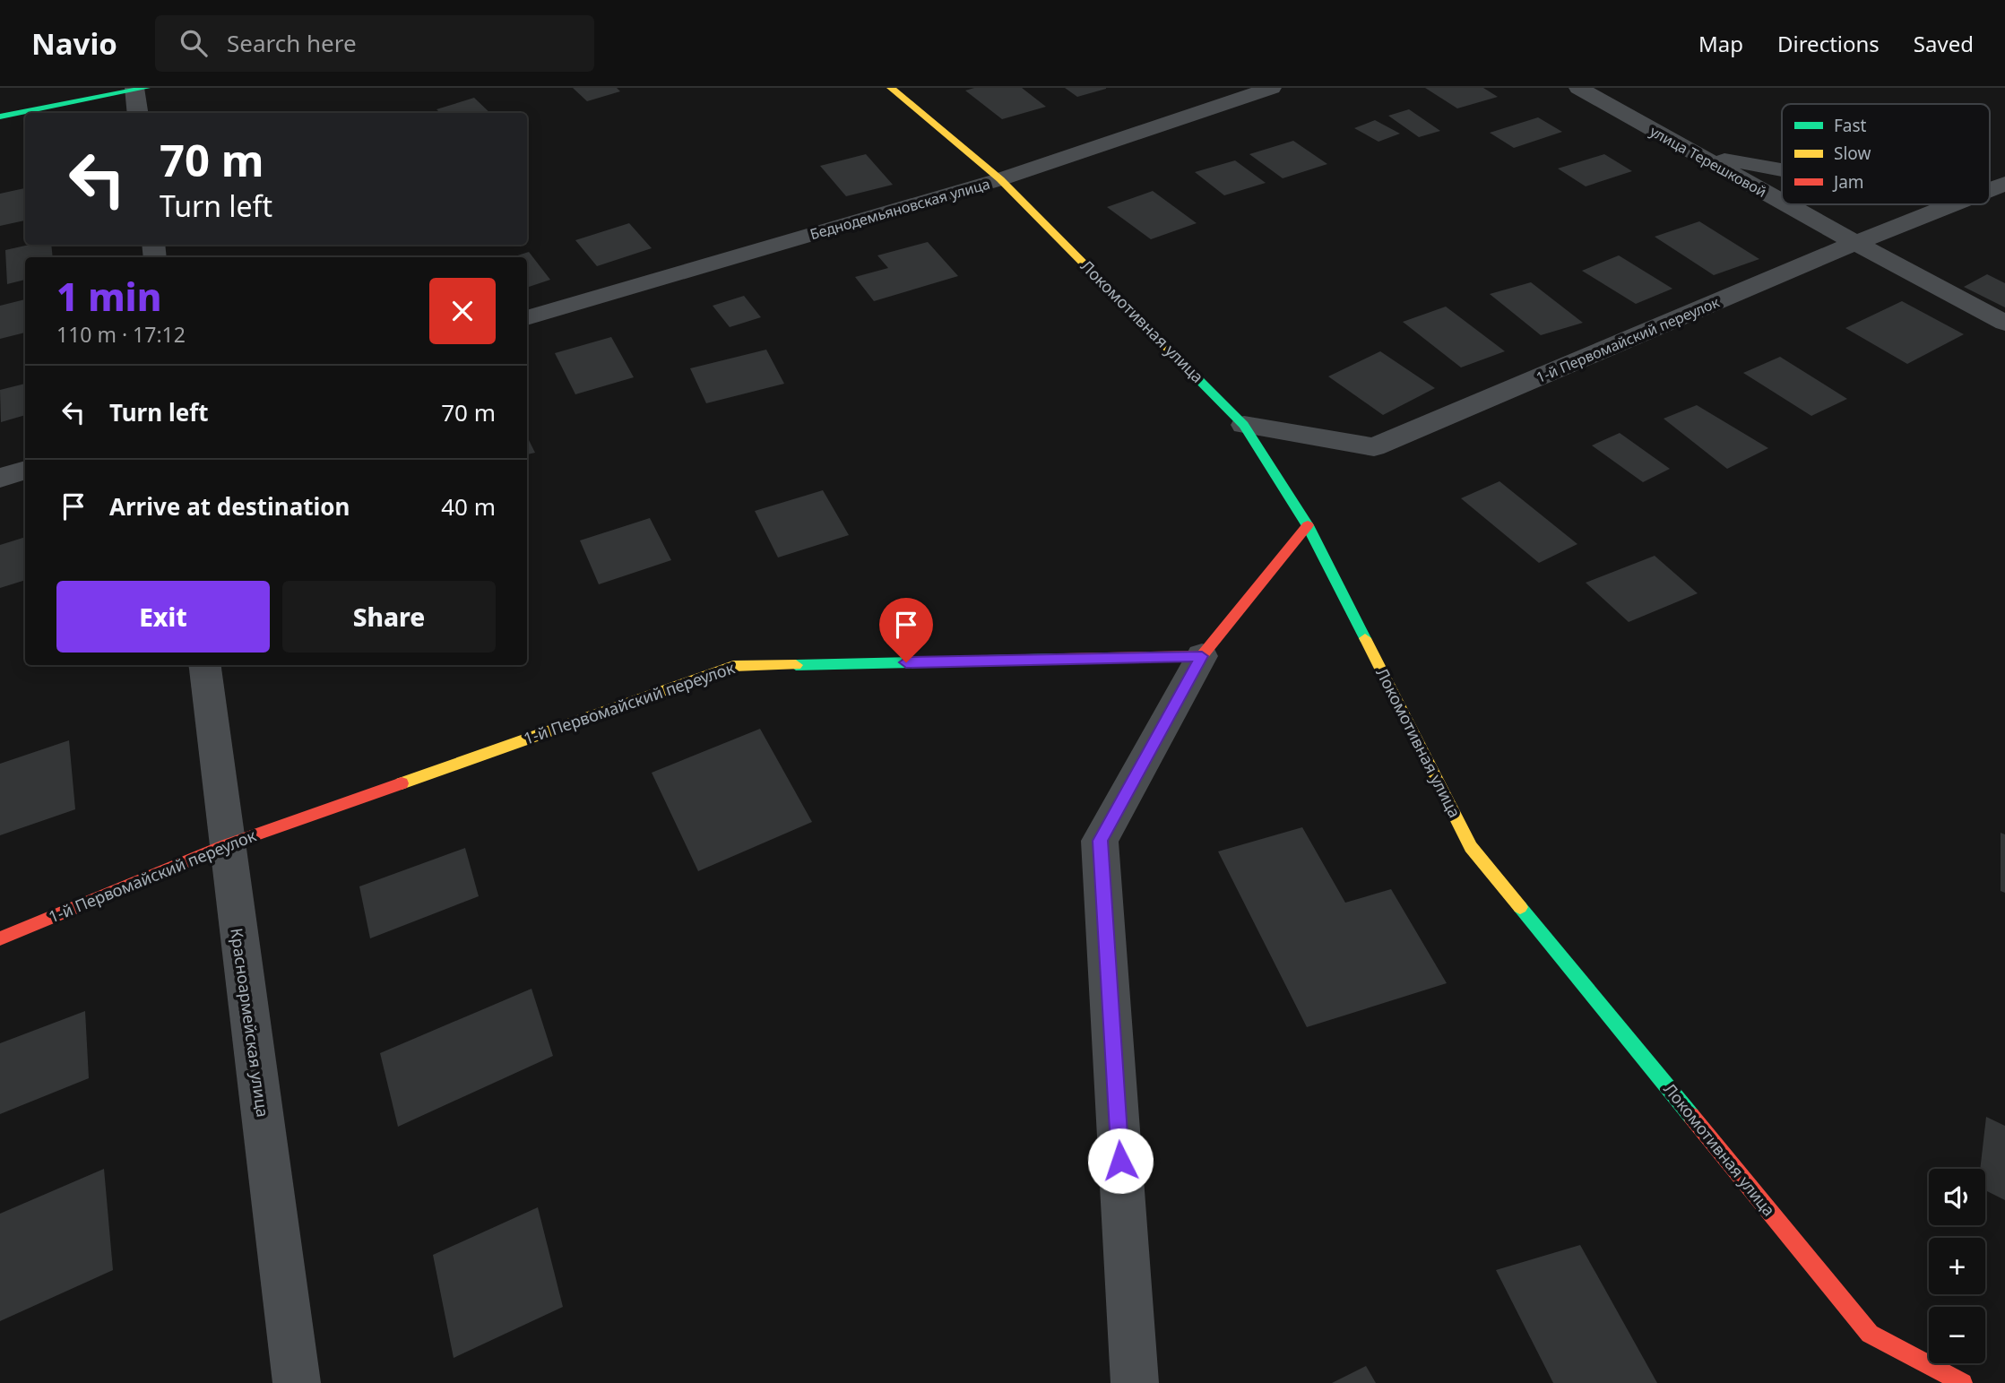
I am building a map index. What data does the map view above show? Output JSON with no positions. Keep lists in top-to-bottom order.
{
  "streets": {
    "street": [
      "улица Терешковой",
      "Беднодемьяновская улица",
      "Локомотивная улица",
      "1-й Первомайский переулок",
      "Красноармейская улица"
    ]
  },
  "crossings": [
    ["улица Терешковой", "1-й Первомайский переулок"],
    ["Беднодемьяновская улица", "Локомотивная улица"],
    ["Локомотивная улица", "1-й Первомайский переулок"],
    ["1-й Первомайский переулок", "Красноармейская улица"]
  ],
  "legend": ["Fast", "Slow", "Jam"],
  "page": {
    "header": "Navio",
    "search": "Search here",
    "nav": ["Map", "Directions", "Saved"],
    "turn": ["70 m", "Turn left"],
    "heading": ["1 min", "110 m · 17:12"],
    "list": [
      {
        "name": "Turn left",
        "value": "70 m"
      },
      {
        "name": "Arrive at destination",
        "value": "40 m"
      }
    ],
    "buttons": ["Exit", "Share"],
    "map_buttons": ["+", "−"]
  }
}
